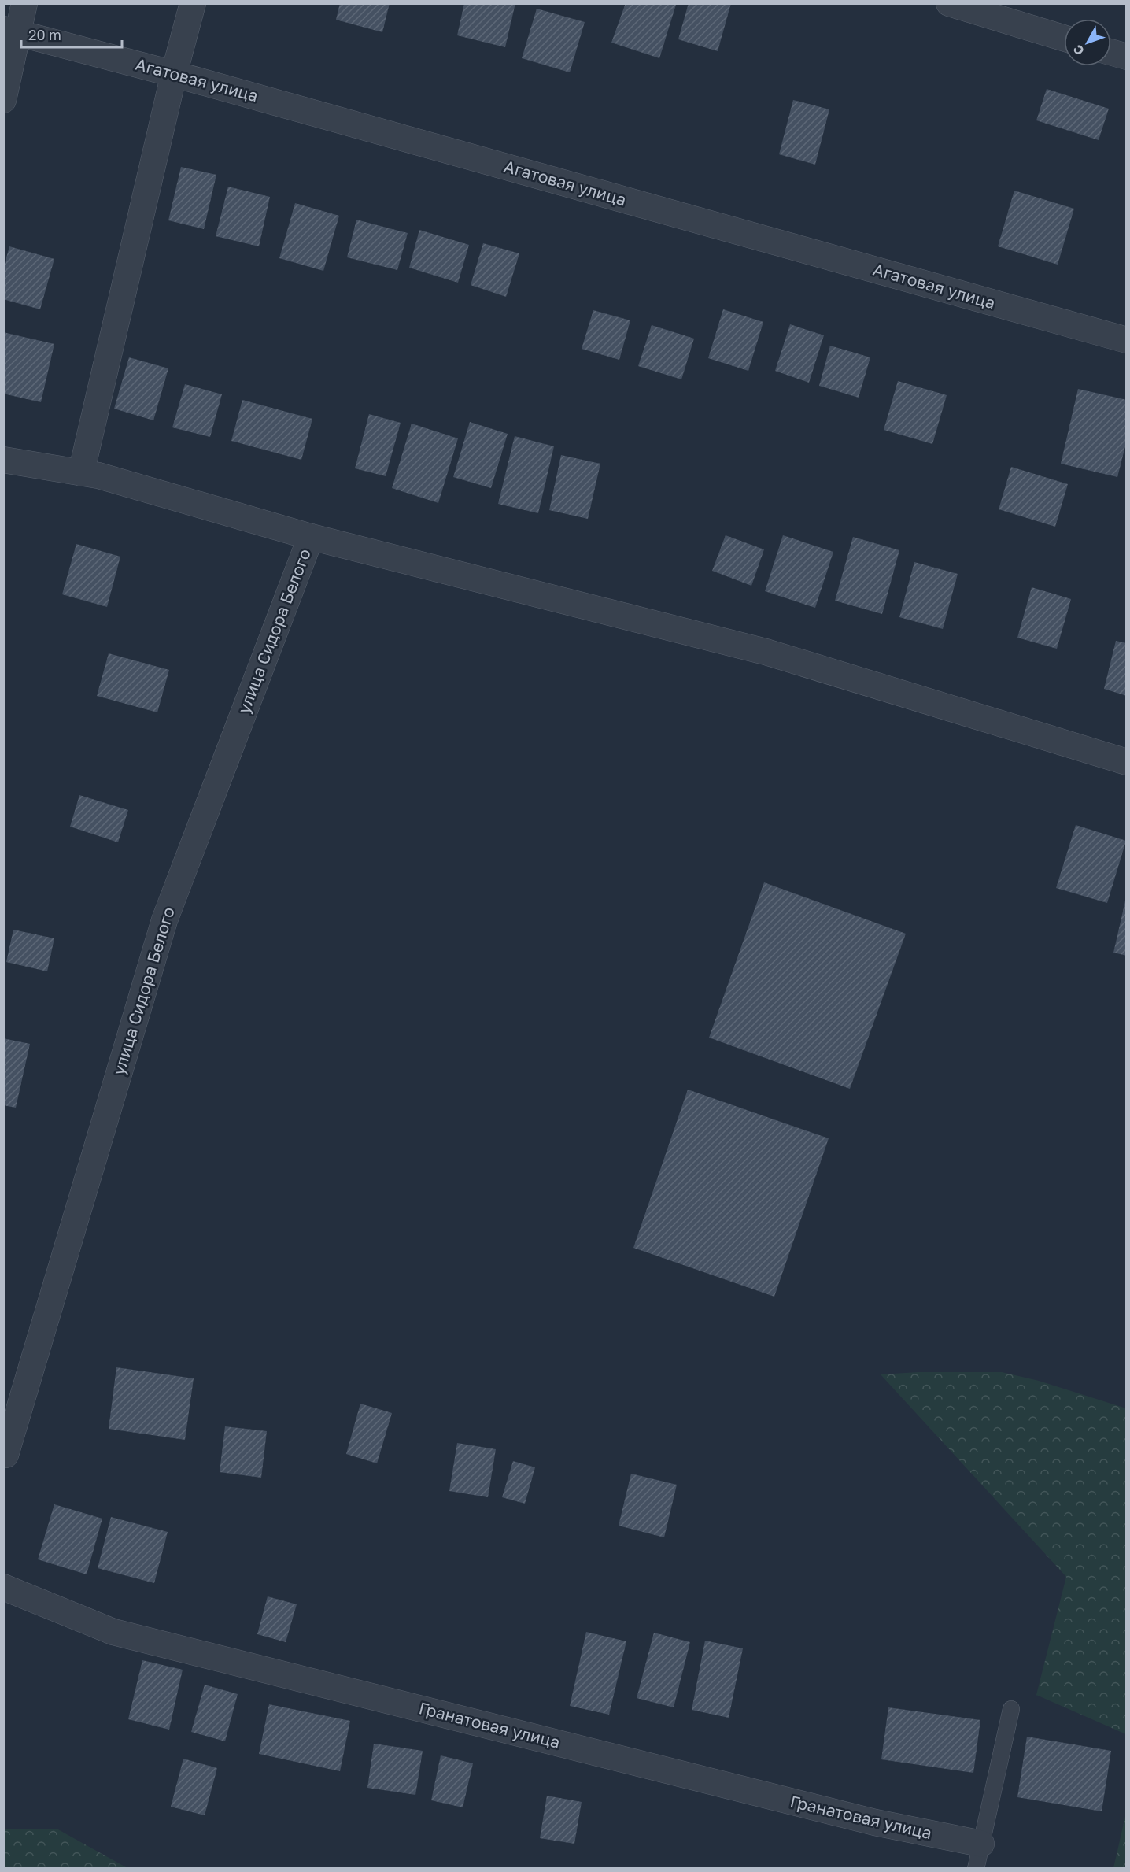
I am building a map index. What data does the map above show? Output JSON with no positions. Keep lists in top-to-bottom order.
{
  "streets": {
    "street": ["Агатовая улица", "улица Сидора Белого", "Гранатовая улица"]
  },
  "scale_bar": "20 m",
  "north": "bottom left"
}
